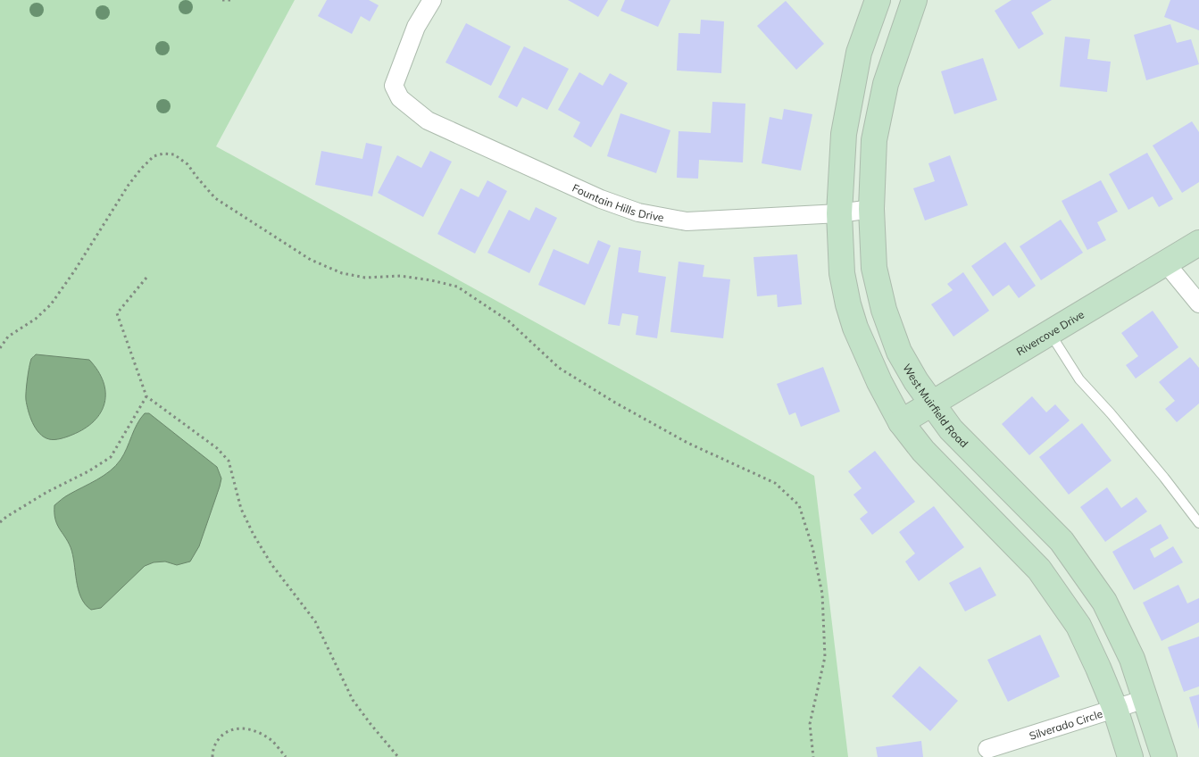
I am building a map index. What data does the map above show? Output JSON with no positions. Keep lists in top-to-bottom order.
{
  "streets": {
    "street": [
      "Fountain Hills Drive",
      "Rivercove Drive",
      "West Muirfield Road",
      "Silverado Circle"
    ]
  },
  "crossings": [
    ["Fountain Hills Drive", "West Muirfield Road"],
    ["Rivercove Drive", "West Muirfield Road"],
    ["West Muirfield Road", "Silverado Circle"]
  ]
}
